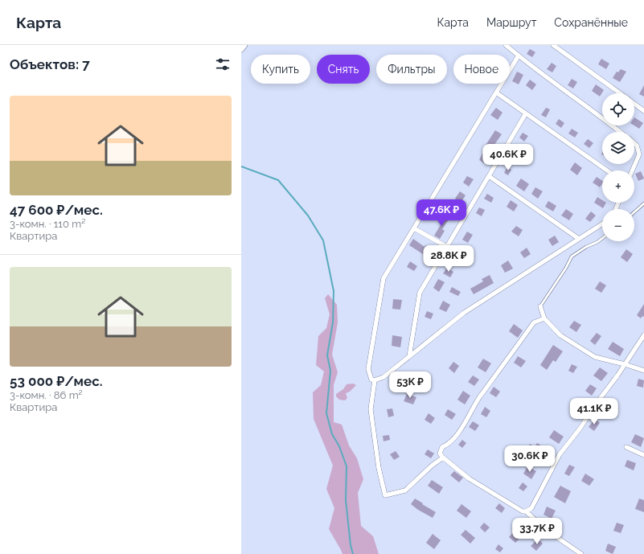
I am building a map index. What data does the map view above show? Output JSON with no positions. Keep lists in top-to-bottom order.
{
  "page": {
    "header": "Карта",
    "nav": ["Карта", "Маршрут", "Сохранённые"],
    "heading": "Объектов: 7",
    "chip": [
      "Купить",
      "Снять",
      "Фильтры",
      "Новое"
    ],
    "list": [
      {
        "name": "47 600 ₽/мес.",
        "note": "3-комн. · 110 m² · Квартира"
      },
      {
        "name": "53 000 ₽/мес.",
        "note": "3-комн. · 86 m² · Квартира"
      }
    ],
    "map_buttons": ["+", "−"],
    "price": [
      "40.6K ₽",
      "47.6K ₽",
      "28.8K ₽",
      "53K ₽",
      "41.1K ₽",
      "30.6K ₽",
      "33.7K ₽"
    ]
  }
}
